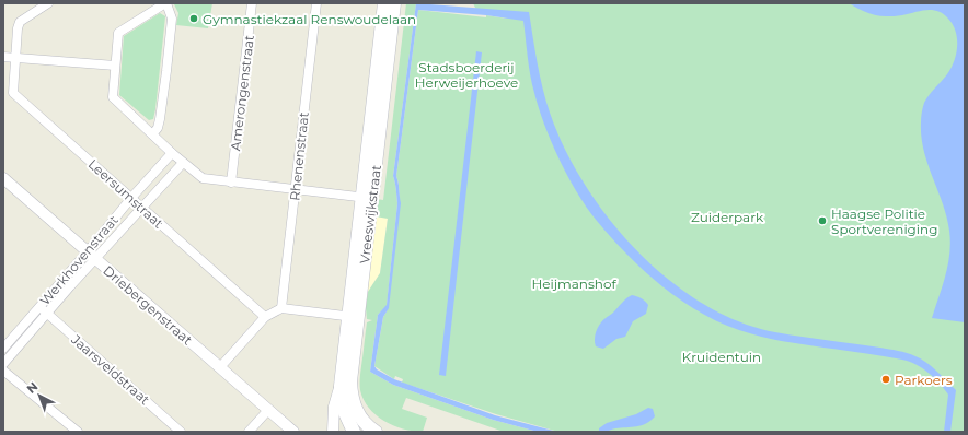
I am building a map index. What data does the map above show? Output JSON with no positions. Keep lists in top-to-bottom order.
{
  "streets": {
    "main road": ["Vreeswijkstraat"],
    "street": [
      "Amerongenstraat",
      "Rhenenstraat",
      "Leersumstraat",
      "Werkhovenstraat",
      "Driebergenstraat",
      "Jaarsveldstraat"
    ]
  },
  "crossings": [
    ["Leersumstraat", "Werkhovenstraat"],
    ["Werkhovenstraat", "Driebergenstraat"],
    ["Werkhovenstraat", "Jaarsveldstraat"]
  ],
  "parks": [
    "Stadsboerderij Herweijerhoeve",
    "Zuiderpark",
    "Heijmanshof",
    "Kruidentuin"
  ],
  "places": ["Gymnastiekzaal Renswoudelaan", "Haagse Politie Sportvereniging", "Parkoers"],
  "north": "top left"
}
